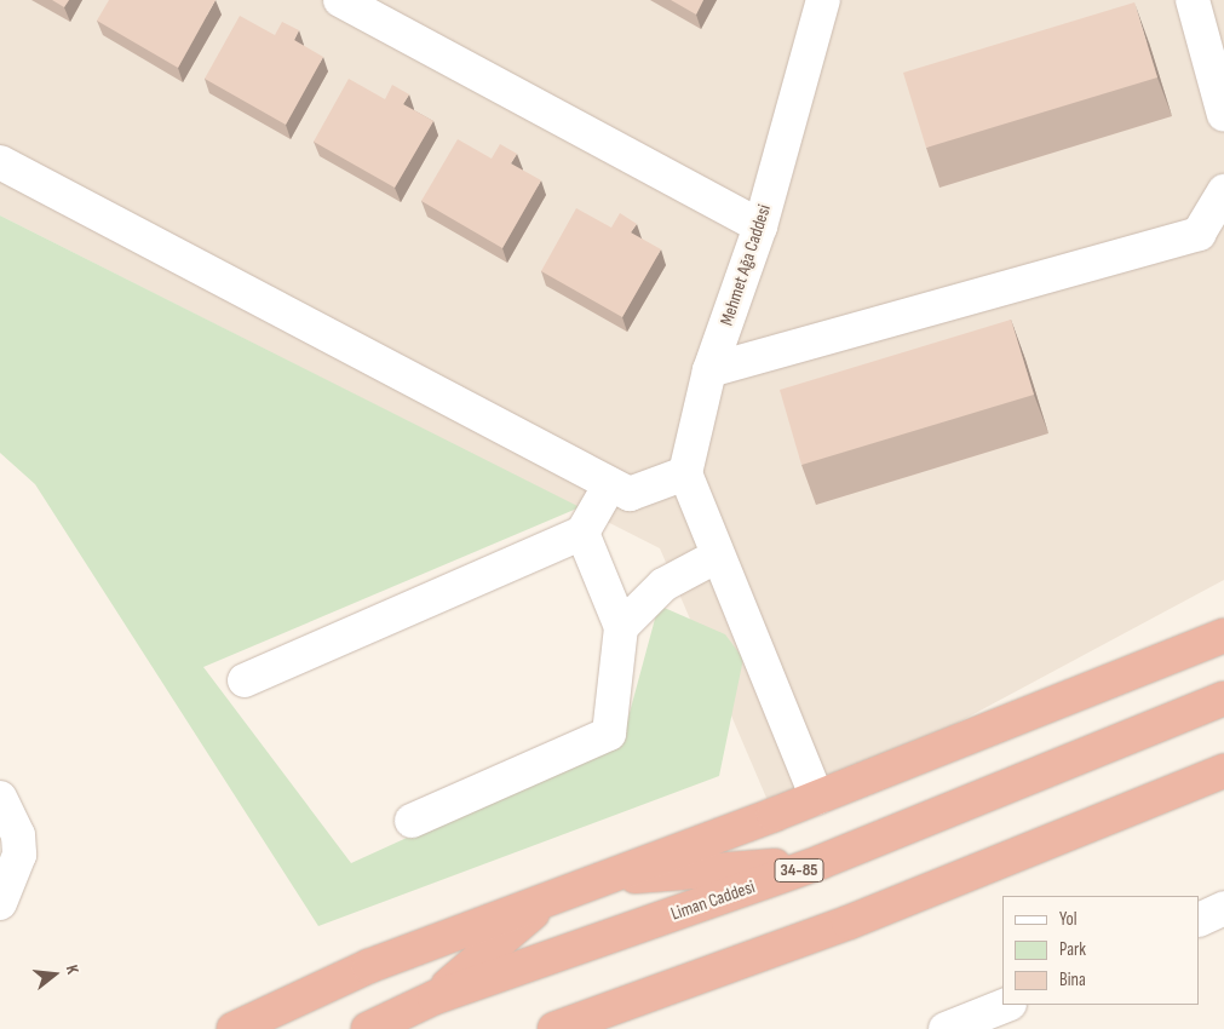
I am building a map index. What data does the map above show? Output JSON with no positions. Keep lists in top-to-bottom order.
{
  "streets": {
    "highway": ["34-85", "Liman Caddesi"],
    "street": ["Mehmet Ağa Caddesi"]
  },
  "legend": ["Yol", "Park", "Bina"],
  "north": "right"
}
